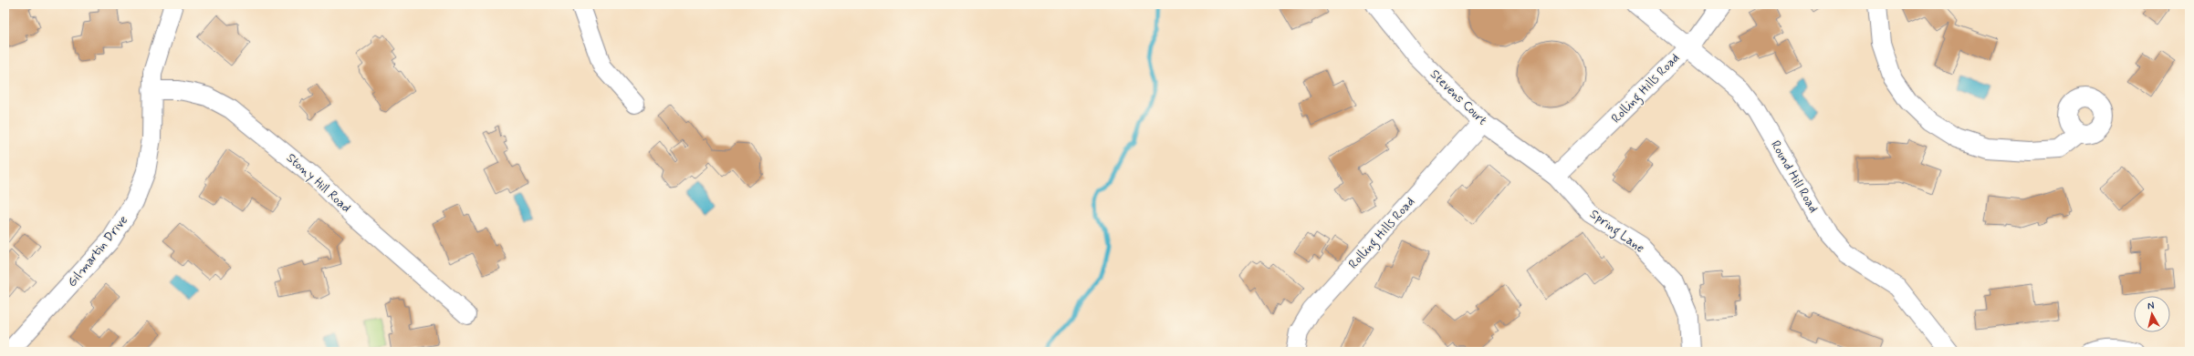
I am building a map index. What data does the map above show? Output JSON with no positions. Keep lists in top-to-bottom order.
{
  "streets": {
    "street": [
      "Rolling Hills Road",
      "Stevens Court",
      "Round Hill Road",
      "Stony Hill Road",
      "Spring Lane",
      "Gilmartin Drive"
    ]
  },
  "crossings": [
    ["Rolling Hills Road", "Stevens Court"],
    ["Rolling Hills Road", "Round Hill Road"],
    ["Rolling Hills Road", "Spring Lane"],
    ["Stevens Court", "Spring Lane"],
    ["Stony Hill Road", "Gilmartin Drive"]
  ],
  "north": "top"
}
